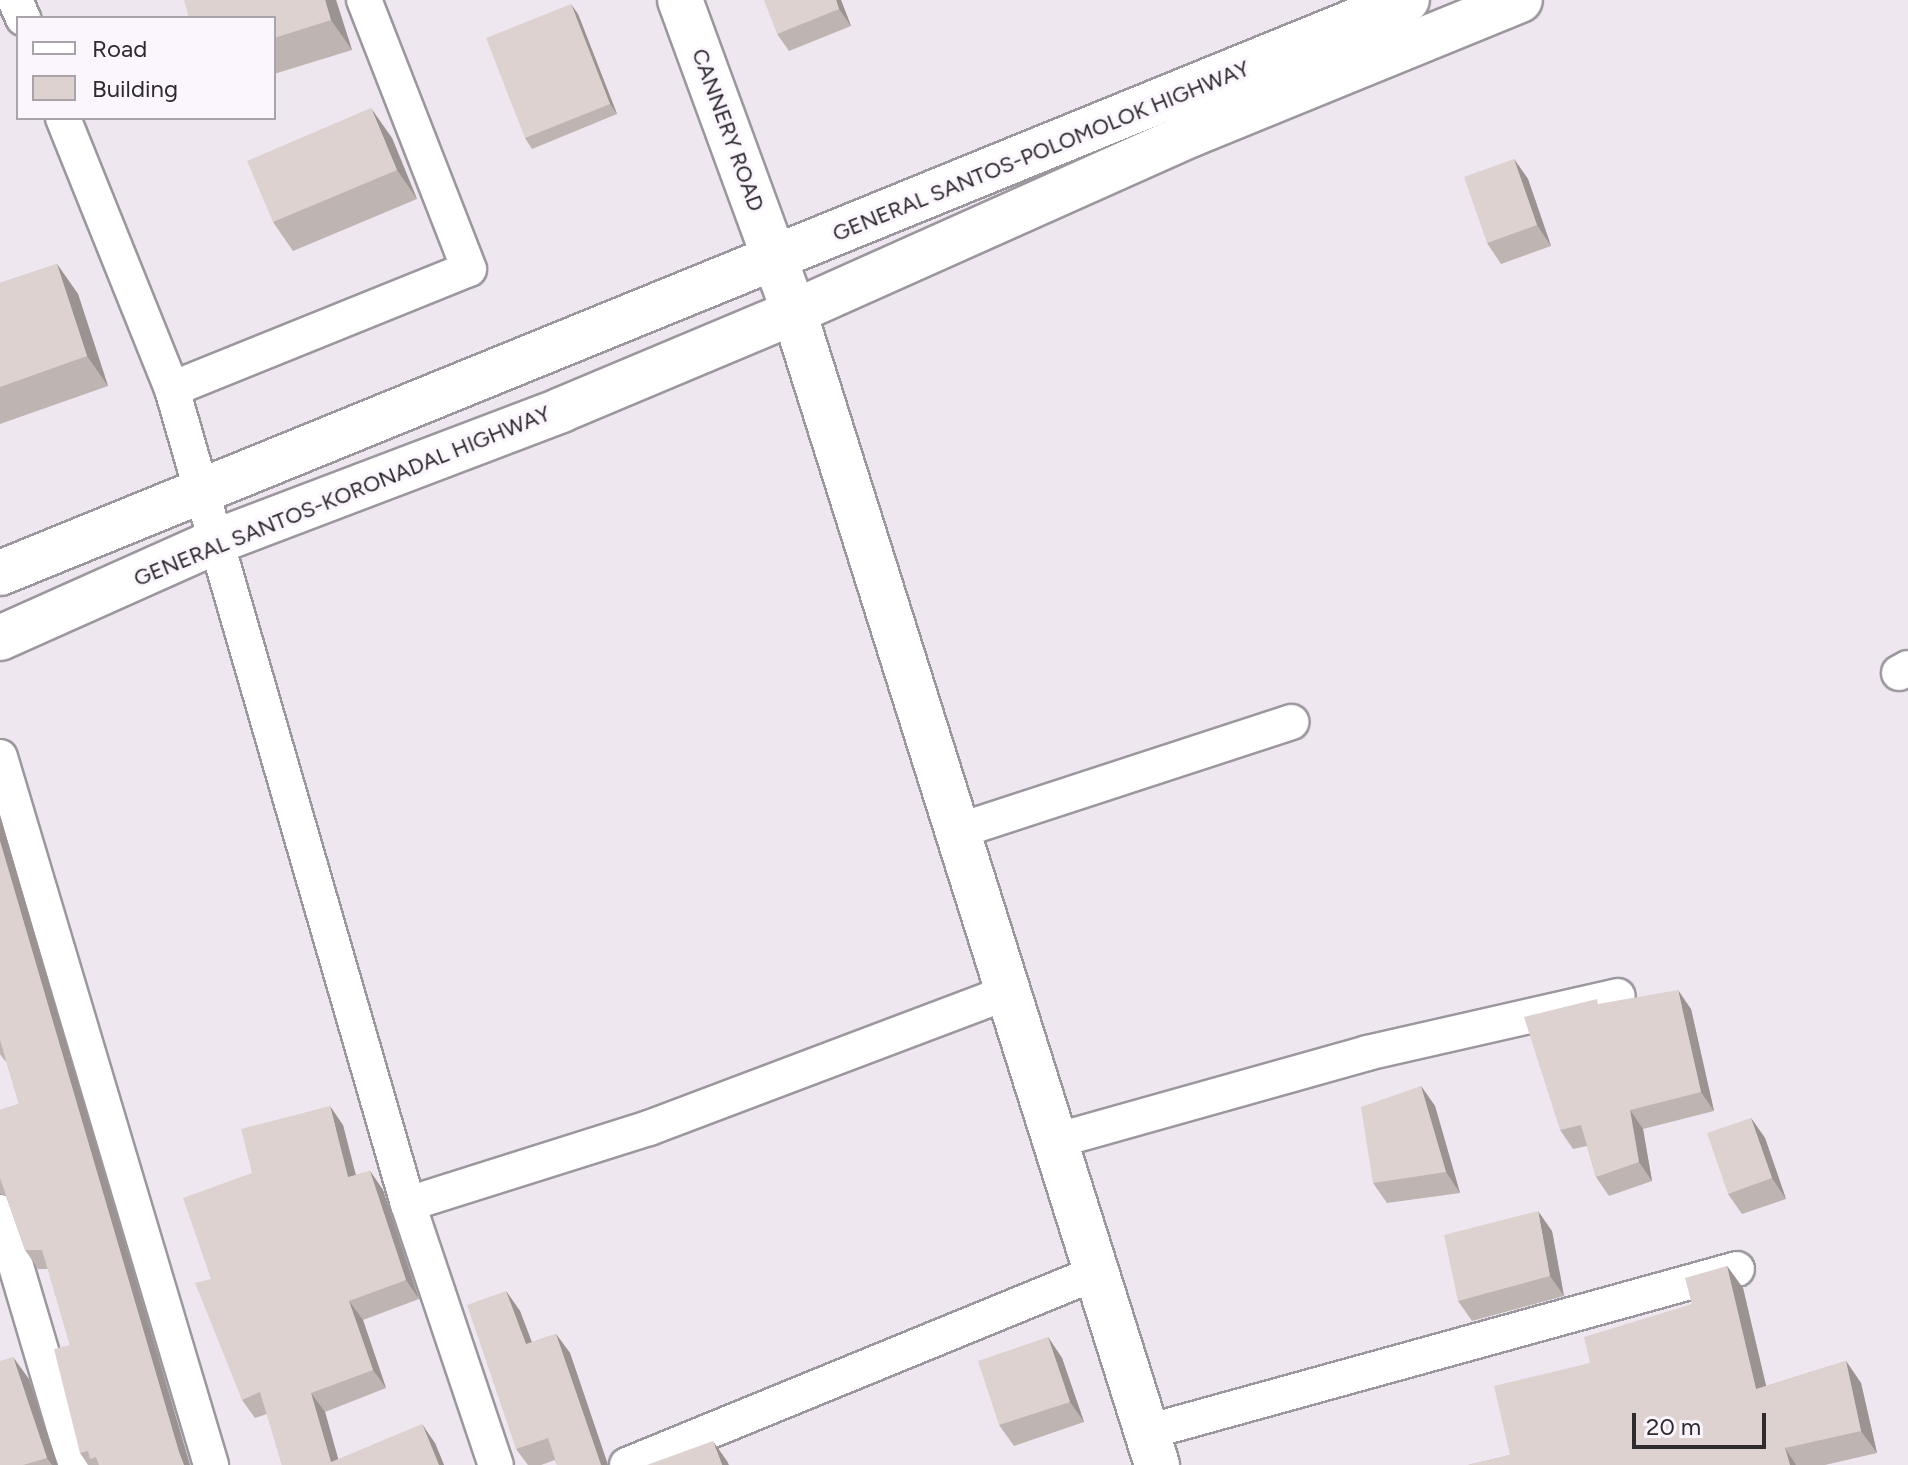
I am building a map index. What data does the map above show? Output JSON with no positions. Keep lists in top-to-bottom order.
{
  "streets": {
    "main road": ["CANNERY ROAD", "GENERAL SANTOS-POLOMOLOK HIGHWAY", "GENERAL SANTOS-KORONADAL HIGHWAY"]
  },
  "crossings": [
    ["CANNERY ROAD", "GENERAL SANTOS-POLOMOLOK HIGHWAY"],
    ["CANNERY ROAD", "GENERAL SANTOS-KORONADAL HIGHWAY"]
  ],
  "legend": ["Road", "Building"],
  "scale_bar": "20 m"
}
